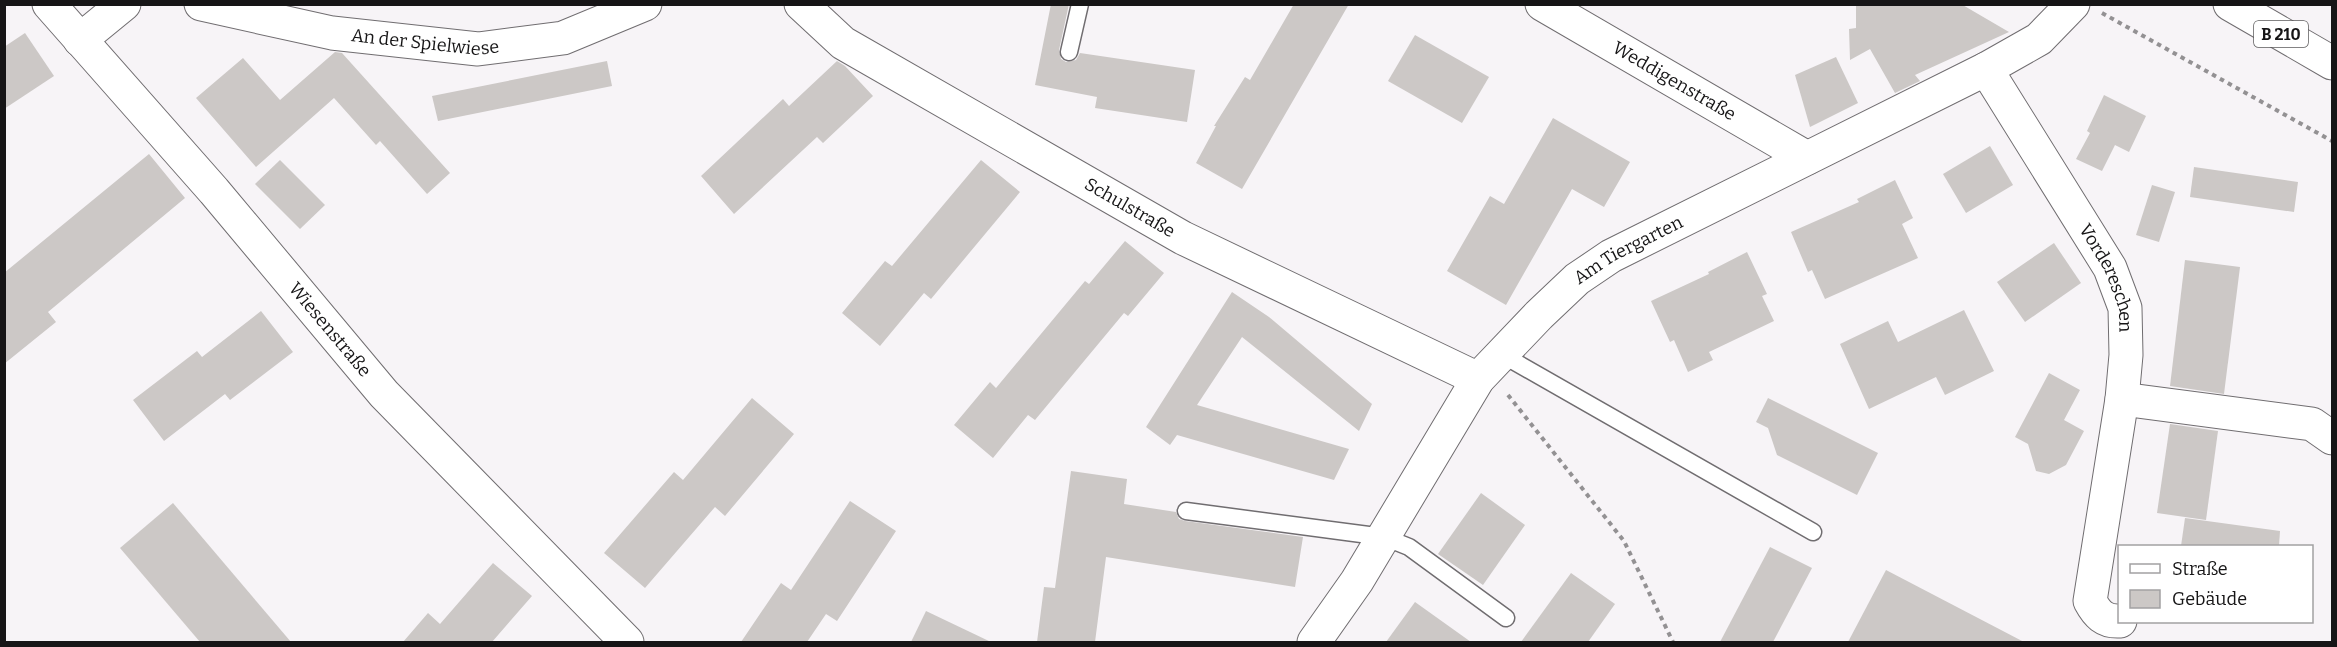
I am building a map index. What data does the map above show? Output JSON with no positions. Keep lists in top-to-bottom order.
{
  "streets": {
    "street": [
      "B 210",
      "An der Spielwiese",
      "Weddigenstraße",
      "Schulstraße",
      "Am Tiergarten",
      "Vordereschen",
      "Wiesenstraße"
    ]
  },
  "crossings": [
    ["Weddigenstraße", "Am Tiergarten"],
    ["Schulstraße", "Am Tiergarten"],
    ["Am Tiergarten", "Vordereschen"]
  ],
  "legend": ["Straße", "Gebäude"]
}
